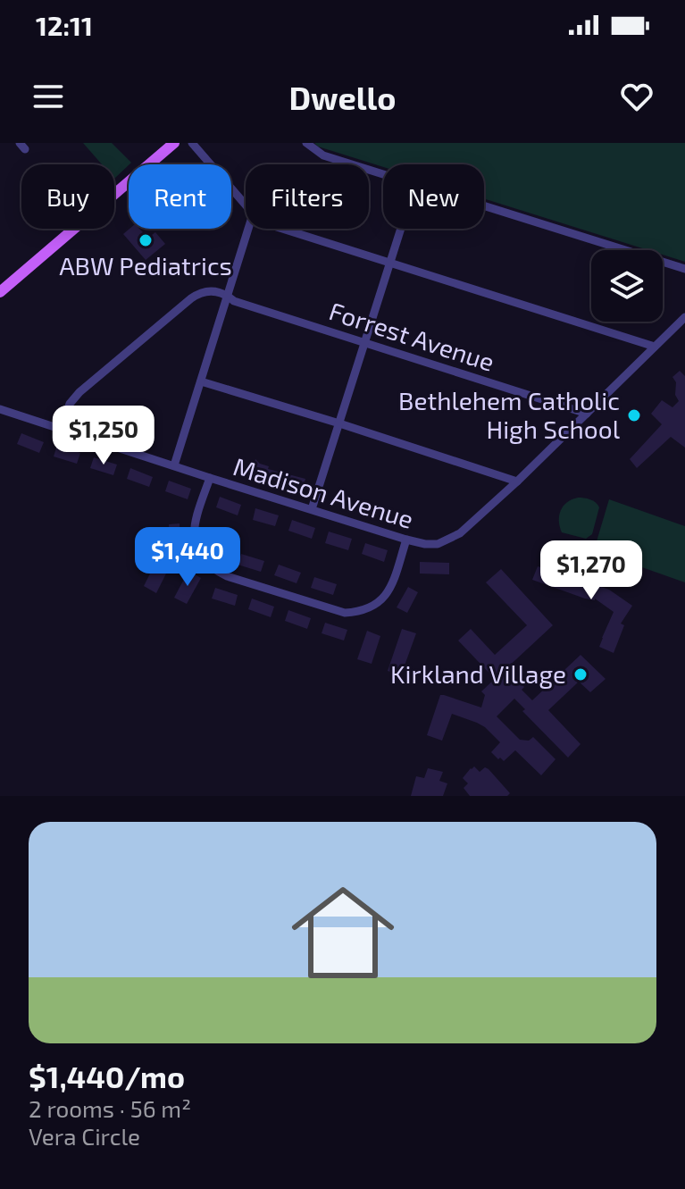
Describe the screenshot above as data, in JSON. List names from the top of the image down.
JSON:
{
  "streets": {
    "street": ["Forrest Avenue", "Madison Avenue"]
  },
  "crossings": [
    ["Forrest Avenue", "Madison Avenue"]
  ],
  "places": ["ABW Pediatrics", "Bethlehem Catholic High School", "Kirkland Village"],
  "page": {
    "status": "12:11",
    "header": "Dwello",
    "chip": [
      "Buy",
      "Rent",
      "Filters",
      "New"
    ],
    "price": ["$1,250", "$1,440", "$1,270"],
    "list": [
      {
        "name": "$1,440/mo",
        "note": "2 rooms · 56 m² · Vera Circle"
      }
    ]
  }
}
